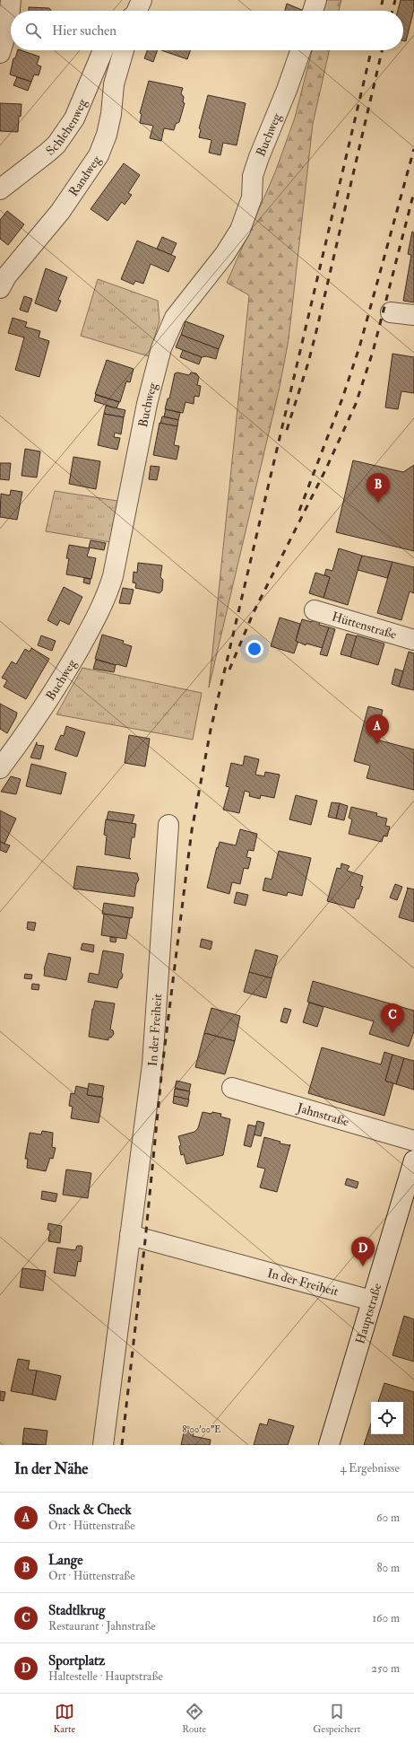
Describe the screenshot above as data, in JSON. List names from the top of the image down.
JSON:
{
  "streets": {
    "street": [
      "Schlehenweg",
      "Buchweg",
      "Randweg",
      "Hüttenstraße",
      "In der Freiheit",
      "Jahnstraße",
      "Hauptstraße"
    ]
  },
  "crossings": [
    ["In der Freiheit", "Hauptstraße"]
  ],
  "page": {
    "search": "Hier suchen",
    "pins": [
      "B",
      "A",
      "C",
      "D"
    ],
    "heading": ["In der Nähe", "4 Ergebnisse"],
    "list": [
      {
        "mark": "A",
        "name": "Snack & Check",
        "note": "Ort · Hüttenstraße",
        "value": "60 m"
      },
      {
        "mark": "B",
        "name": "Lange",
        "note": "Ort · Hüttenstraße",
        "value": "80 m"
      },
      {
        "mark": "C",
        "name": "Stadtlkrug",
        "note": "Restaurant · Jahnstraße",
        "value": "160 m"
      },
      {
        "mark": "D",
        "name": "Sportplatz",
        "note": "Haltestelle · Hauptstraße",
        "value": "250 m"
      }
    ],
    "nav": ["Karte", "Route", "Gespeichert"]
  },
  "coordinates": ["8°00'00\"E"]
}
